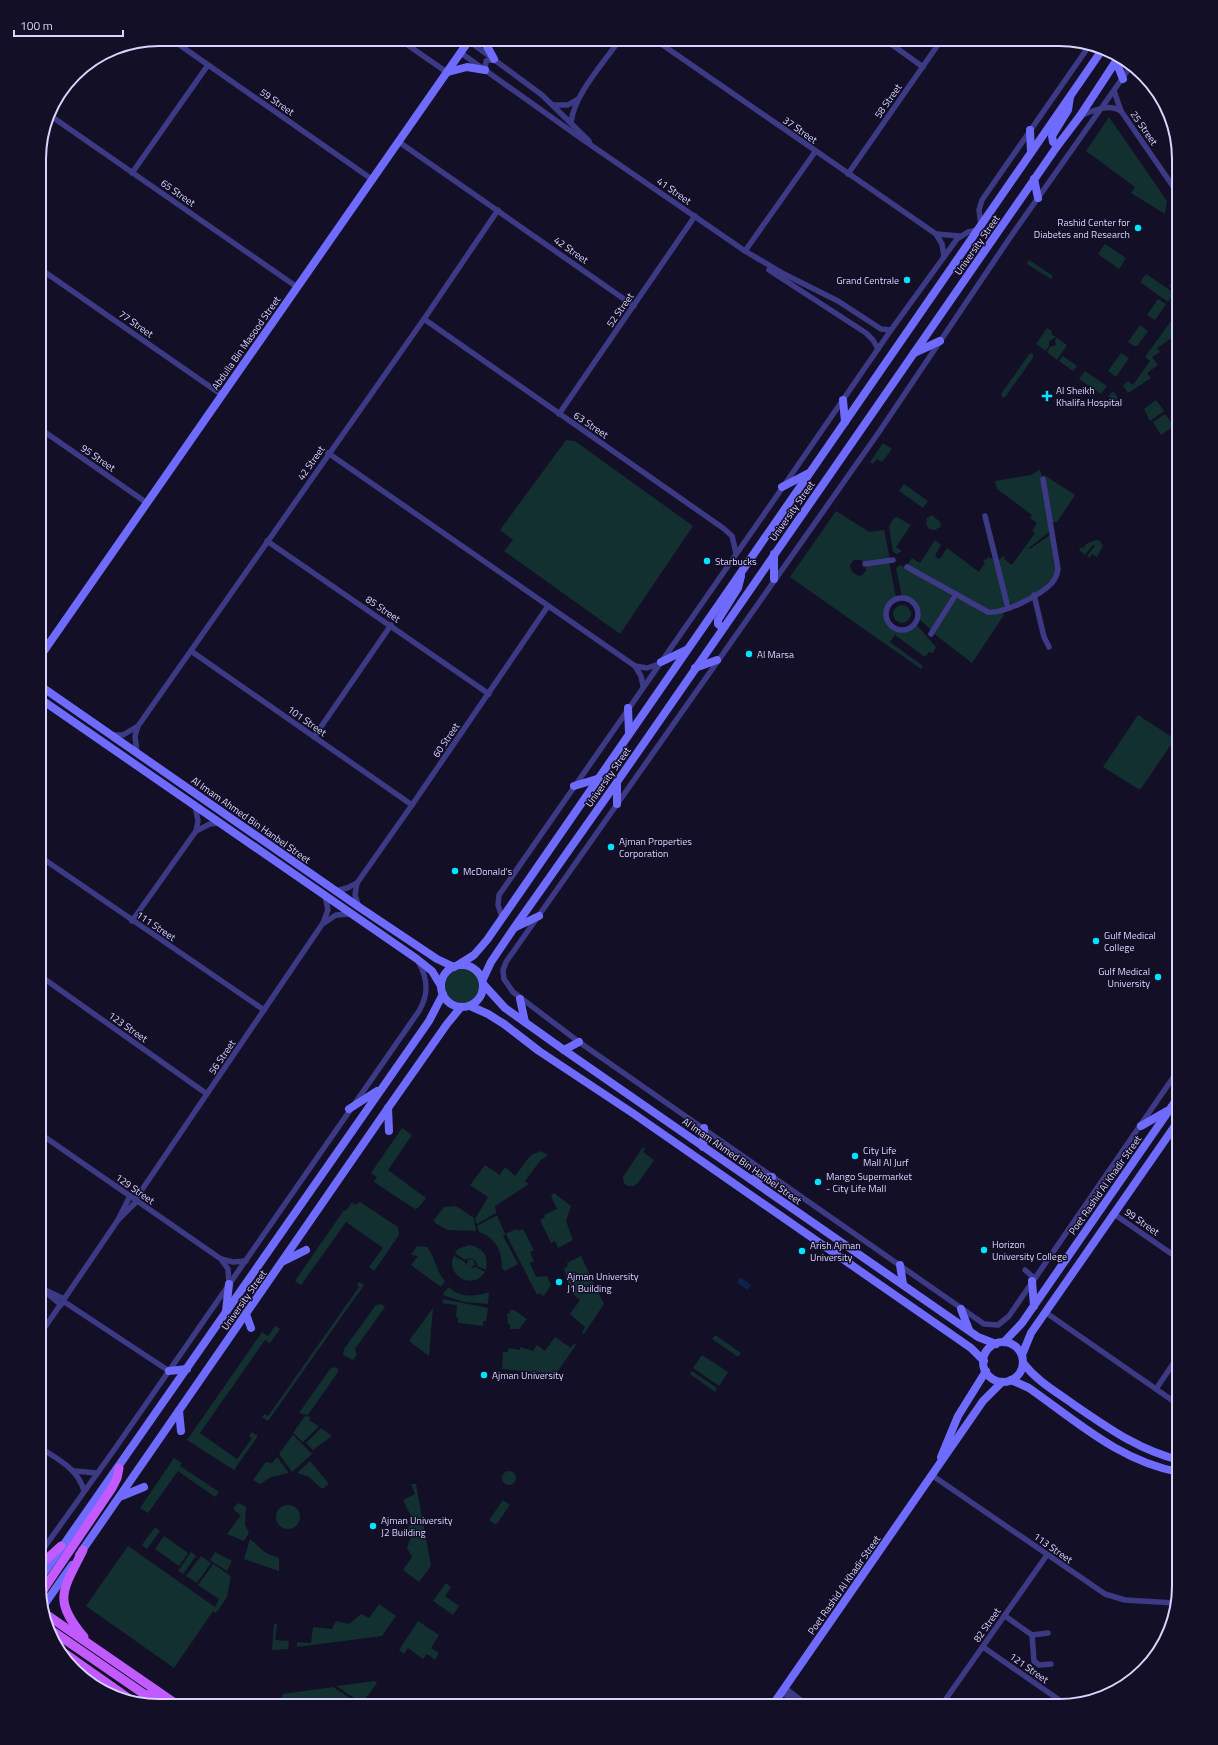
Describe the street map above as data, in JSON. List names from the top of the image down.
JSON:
{
  "streets": {
    "street": [
      "58 Street",
      "59 Street",
      "25 Street",
      "37 Street",
      "41 Street",
      "65 Street",
      "University Street",
      "42 Street",
      "52 Street",
      "77 Street",
      "Abdulla Bin Masood Street",
      "63 Street",
      "95 Street",
      "85 Street",
      "101 Street",
      "60 Street",
      "Al Imam Ahmed Bin Hanbel Street",
      "111 Street",
      "123 Street",
      "56 Street",
      "Poet Rashid Al Khadir Street",
      "129 Street",
      "99 Street",
      "113 Street",
      "82 Street",
      "121 Street"
    ]
  },
  "crossings": [
    ["58 Street", "37 Street"],
    ["59 Street", "Abdulla Bin Masood Street"],
    ["25 Street", "University Street"],
    ["41 Street", "52 Street"],
    ["41 Street", "Abdulla Bin Masood Street"],
    ["65 Street", "Abdulla Bin Masood Street"],
    ["University Street", "Al Imam Ahmed Bin Hanbel Street"],
    ["42 Street", "52 Street"],
    ["42 Street", "Abdulla Bin Masood Street"],
    ["42 Street", "63 Street"],
    ["42 Street", "85 Street"],
    ["42 Street", "101 Street"],
    ["42 Street", "Al Imam Ahmed Bin Hanbel Street"],
    ["52 Street", "63 Street"],
    ["77 Street", "Abdulla Bin Masood Street"],
    ["Abdulla Bin Masood Street", "95 Street"],
    ["85 Street", "60 Street"],
    ["101 Street", "60 Street"],
    ["Al Imam Ahmed Bin Hanbel Street", "56 Street"],
    ["Al Imam Ahmed Bin Hanbel Street", "Poet Rashid Al Khadir Street"],
    ["111 Street", "56 Street"],
    ["123 Street", "56 Street"],
    ["56 Street", "129 Street"],
    ["Poet Rashid Al Khadir Street", "113 Street"],
    ["113 Street", "82 Street"],
    ["82 Street", "121 Street"]
  ],
  "places": {
    "other": [
      "Rashid Center for Diabetes and Research",
      "Grand Centrale",
      "Starbucks",
      "Al Marsa",
      "Ajman Properties Corporation",
      "McDonald's",
      "Gulf Medical College",
      "Gulf Medical University",
      "City Life Mall Al Jurf",
      "Mango Supermarket - City Life Mall",
      "Horizon University College",
      "Arish Ajman University",
      "Ajman University J1 Building",
      "Ajman University",
      "Ajman University J2 Building"
    ],
    "health": ["Al Sheikh Khalifa Hospital"]
  },
  "scale_bar": "100 m"
}
